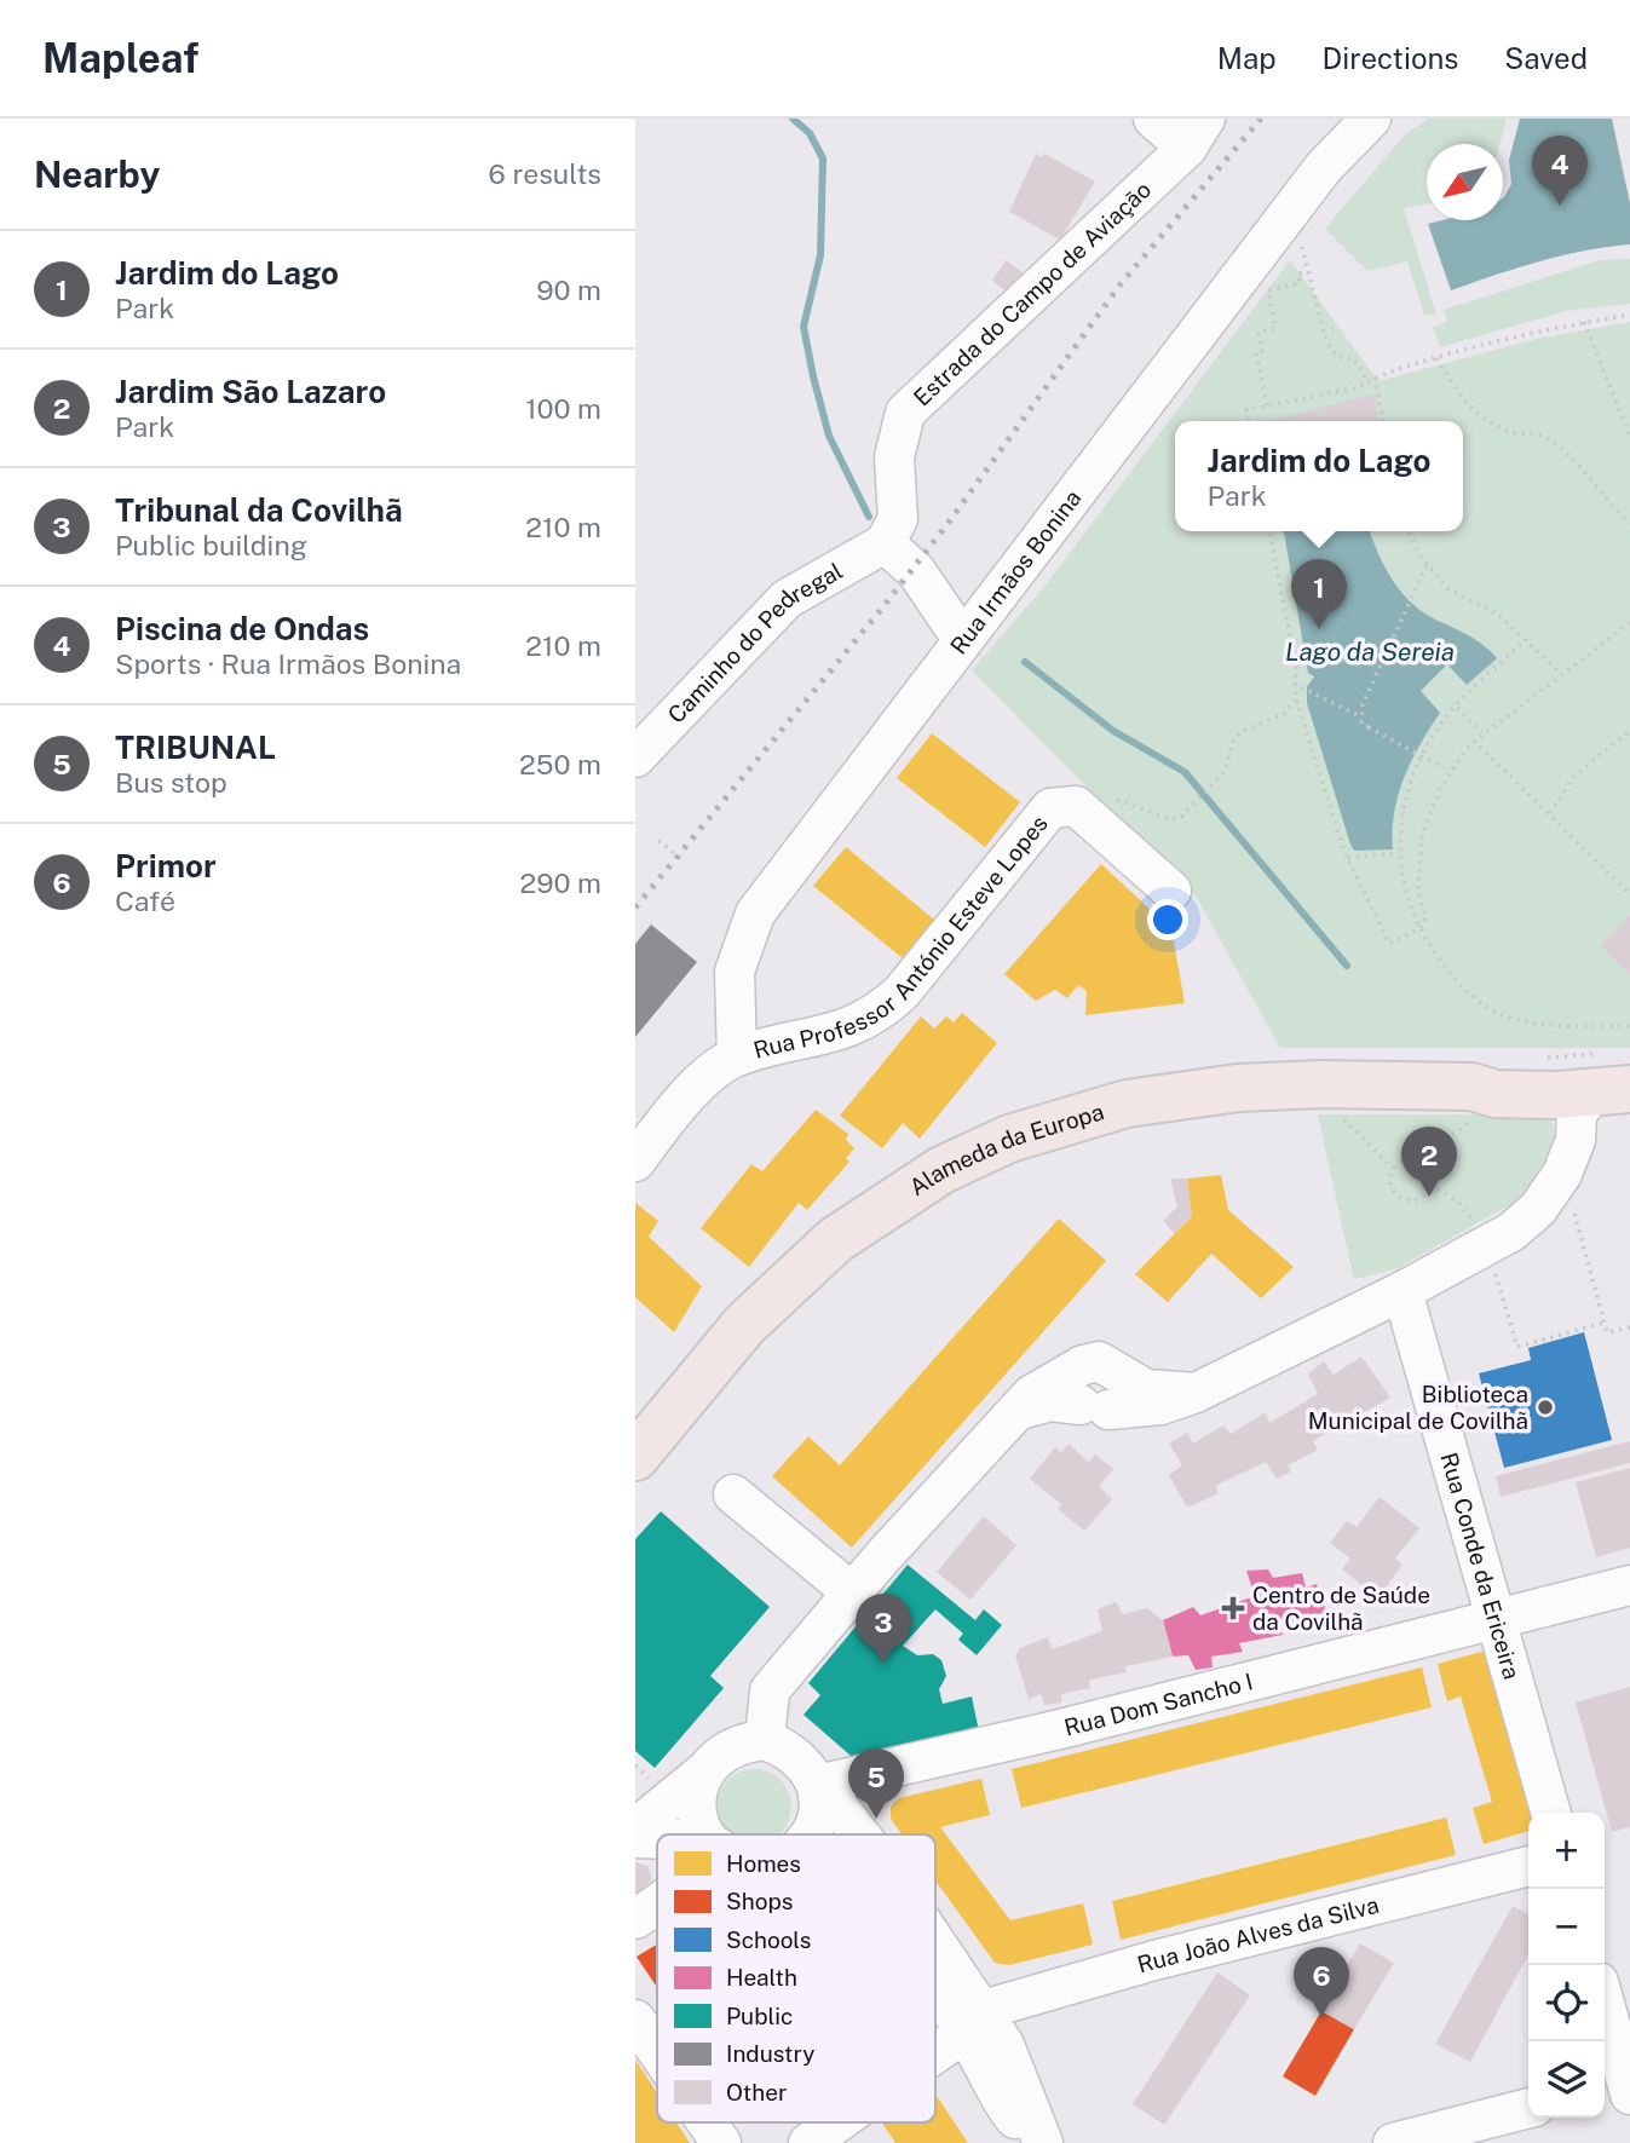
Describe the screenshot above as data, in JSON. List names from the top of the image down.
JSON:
{
  "streets": {
    "main road": ["Alameda da Europa"],
    "street": [
      "Estrada do Campo de Aviação",
      "Rua Irmãos Bonina",
      "Caminho do Pedregal",
      "Rua Professor António Esteve Lopes",
      "Rua Conde da Ericeira",
      "Rua Dom Sancho I",
      "Rua João Alves da Silva"
    ]
  },
  "crossings": [
    ["Estrada do Campo de Aviação", "Caminho do Pedregal"],
    ["Rua Irmãos Bonina", "Rua Professor António Esteve Lopes"],
    ["Rua Conde da Ericeira", "Rua Dom Sancho I"]
  ],
  "water": ["Lago da Sereia"],
  "places": {
    "other": ["Biblioteca Municipal de Covilhã"],
    "health": ["Centro de Saúde da Covilhã"]
  },
  "legend": [
    "Homes",
    "Shops",
    "Schools",
    "Health",
    "Public",
    "Industry",
    "Other"
  ],
  "north": "bottom left",
  "page": {
    "header": "Mapleaf",
    "nav": ["Map", "Directions", "Saved"],
    "heading": ["Nearby", "6 results"],
    "pins": [
      "4",
      "1",
      "2",
      "3",
      "5",
      "6"
    ],
    "list": [
      {
        "mark": "1",
        "name": "Jardim do Lago",
        "note": "Park",
        "value": "90 m"
      },
      {
        "mark": "2",
        "name": "Jardim São Lazaro",
        "note": "Park",
        "value": "100 m"
      },
      {
        "mark": "3",
        "name": "Tribunal da Covilhã",
        "note": "Public building",
        "value": "210 m"
      },
      {
        "mark": "4",
        "name": "Piscina de Ondas",
        "note": "Sports · Rua Irmãos Bonina",
        "value": "210 m"
      },
      {
        "mark": "5",
        "name": "TRIBUNAL",
        "note": "Bus stop",
        "value": "250 m"
      },
      {
        "mark": "6",
        "name": "Primor",
        "note": "Café",
        "value": "290 m"
      }
    ],
    "popup": ["Jardim do Lago", "Park"],
    "map_buttons": ["+", "−"]
  }
}
